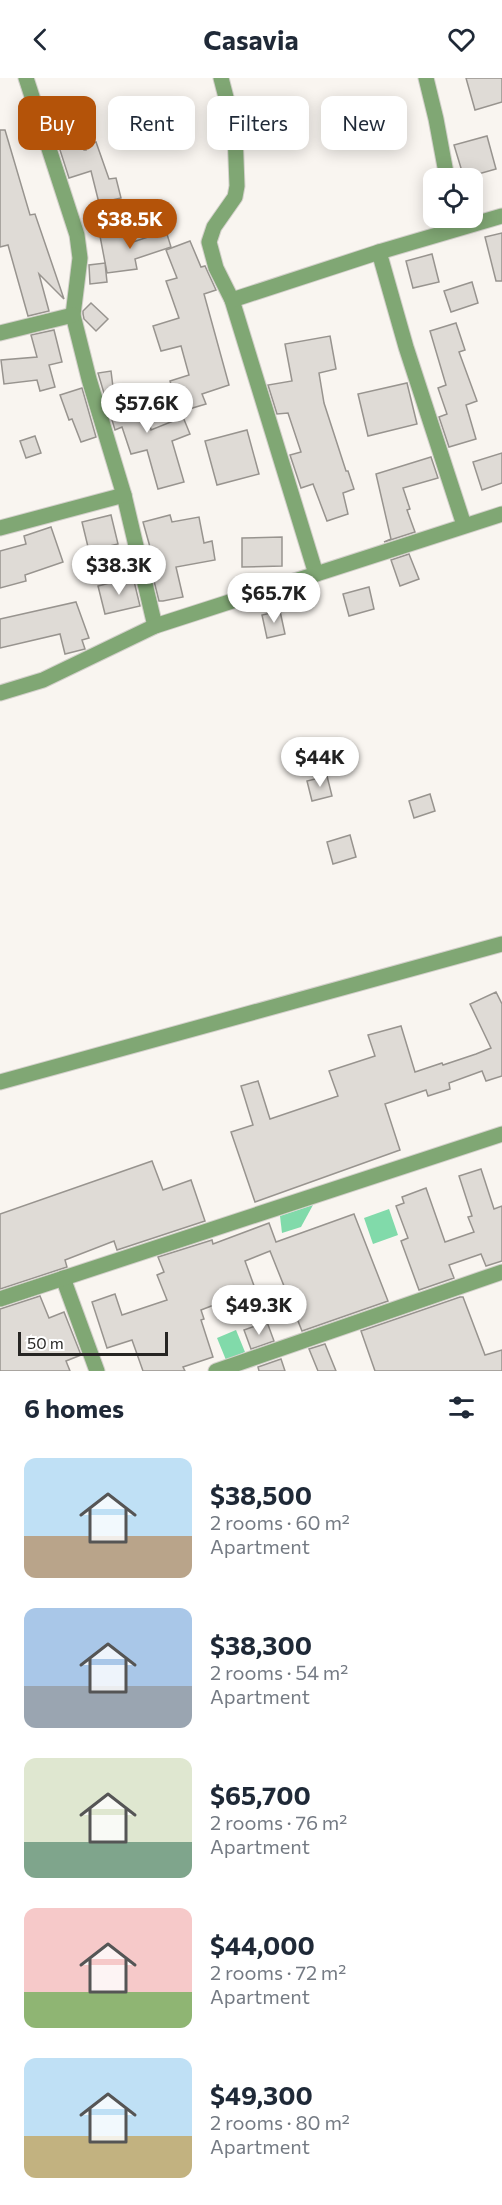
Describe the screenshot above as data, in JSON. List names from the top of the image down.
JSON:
{
  "scale_bar": "50 m",
  "page": {
    "header": "Casavia",
    "chip": [
      "Buy",
      "Rent",
      "Filters",
      "New"
    ],
    "price": [
      "$38.5K",
      "$57.6K",
      "$38.3K",
      "$65.7K",
      "$44K",
      "$49.3K"
    ],
    "scale": "50 m",
    "heading": "6 homes",
    "list": [
      {
        "name": "$38,500",
        "note": "2 rooms · 60 m² · Apartment"
      },
      {
        "name": "$38,300",
        "note": "2 rooms · 54 m² · Apartment"
      },
      {
        "name": "$65,700",
        "note": "2 rooms · 76 m² · Apartment"
      },
      {
        "name": "$44,000",
        "note": "2 rooms · 72 m² · Apartment"
      },
      {
        "name": "$49,300",
        "note": "2 rooms · 80 m² · Apartment"
      }
    ]
  }
}
